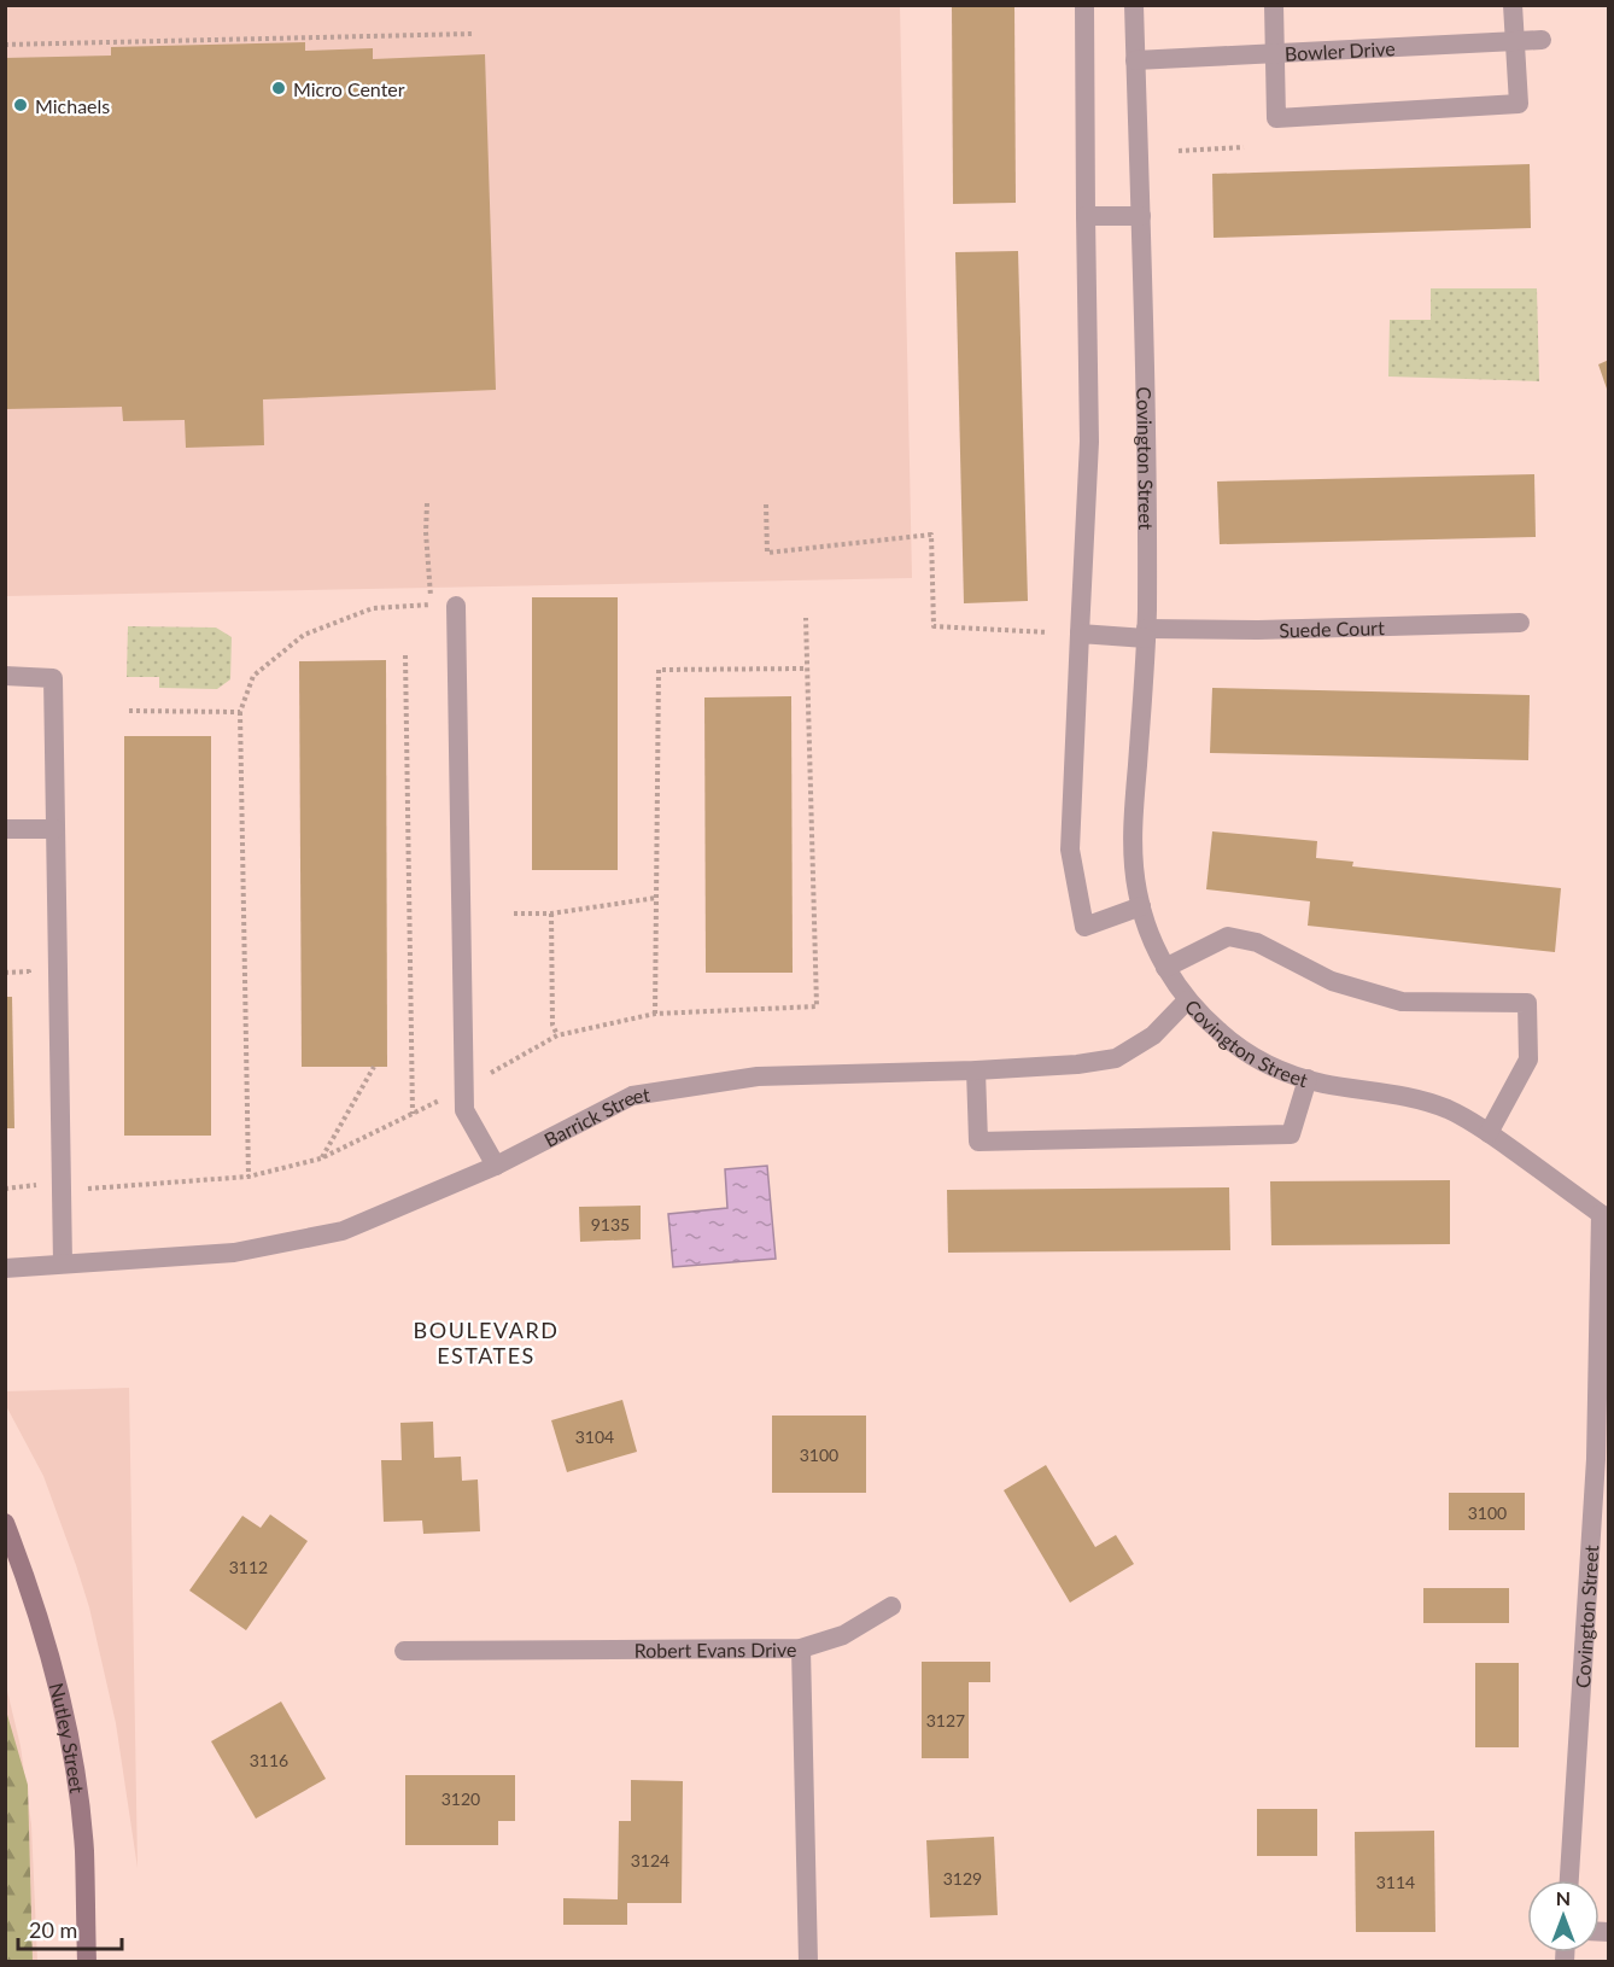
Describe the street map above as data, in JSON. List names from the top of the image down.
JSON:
{
  "streets": {
    "main road": ["Nutley Street"],
    "street": [
      "Bowler Drive",
      "Covington Street",
      "Suede Court",
      "Barrick Street",
      "Robert Evans Drive"
    ]
  },
  "crossings": [
    ["Bowler Drive", "Covington Street"],
    ["Covington Street", "Suede Court"],
    ["Covington Street", "Barrick Street"]
  ],
  "districts": ["BOULEVARD ESTATES"],
  "places": ["Micro Center", "Michaels"],
  "house_numbers": [
    "9135",
    "3104",
    "3100",
    "3100",
    "3112",
    "3127",
    "3116",
    "3120",
    "3124",
    "3129",
    "3114"
  ],
  "scale_bar": "20 m",
  "north": "top"
}
